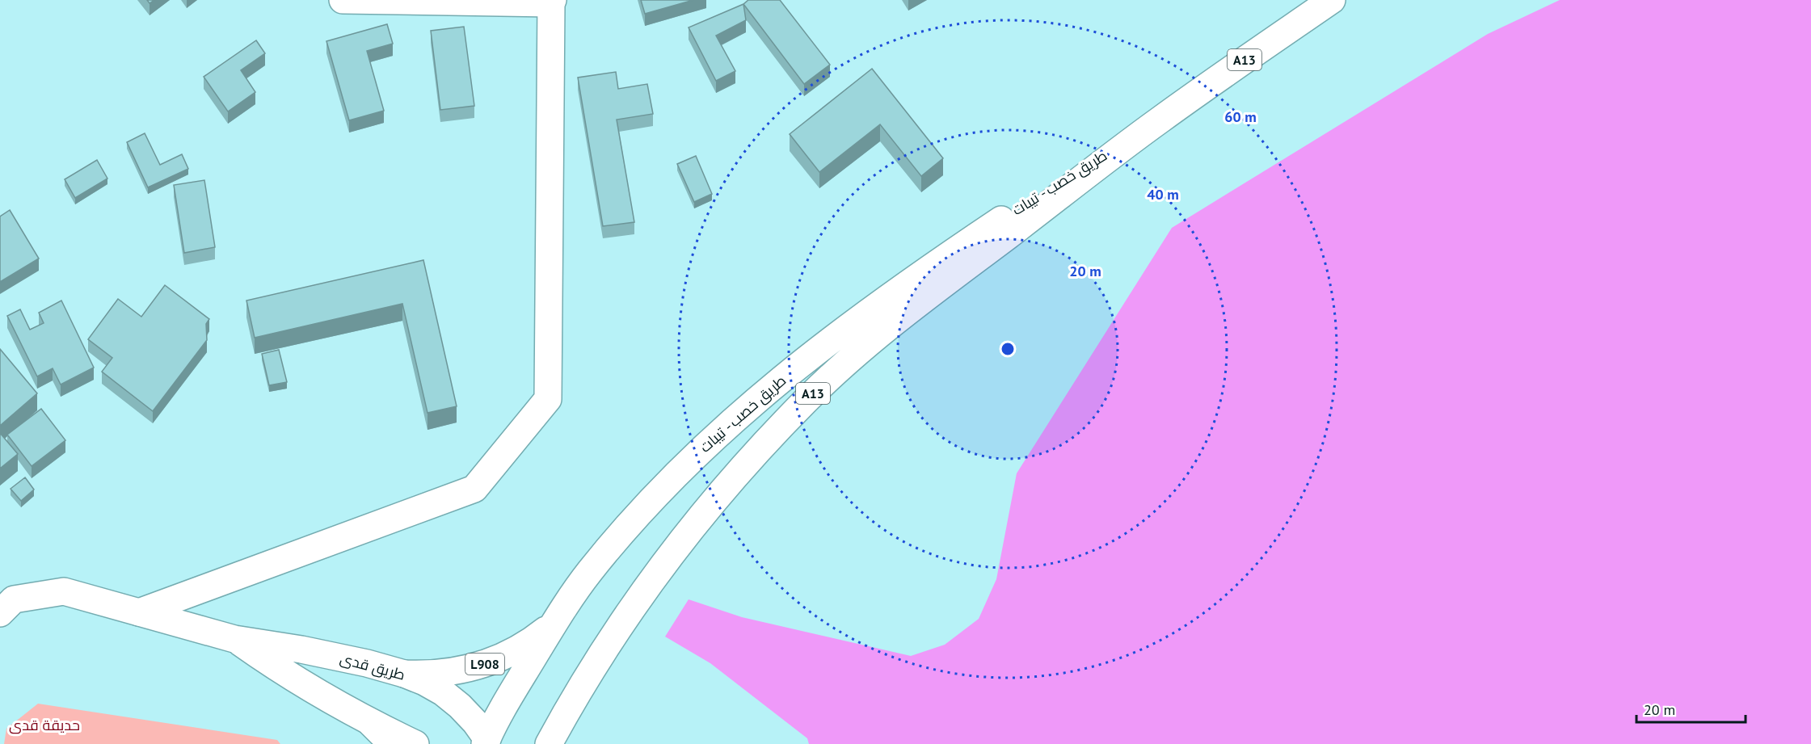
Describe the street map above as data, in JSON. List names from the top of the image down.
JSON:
{
  "streets": {
    "main road": [
      "A13",
      "طريق خصب - تيبات",
      "L908",
      "طريق قدى"
    ]
  },
  "crossings": [
    ["طريق خصب - تيبات", "L908"],
    ["طريق خصب - تيبات", "طريق قدى"],
    ["L908", "طريق قدى"]
  ],
  "parks": ["حديقة قدى"],
  "scale_bar": "20 m",
  "rings": ["60 m", "40 m", "20 m"]
}
